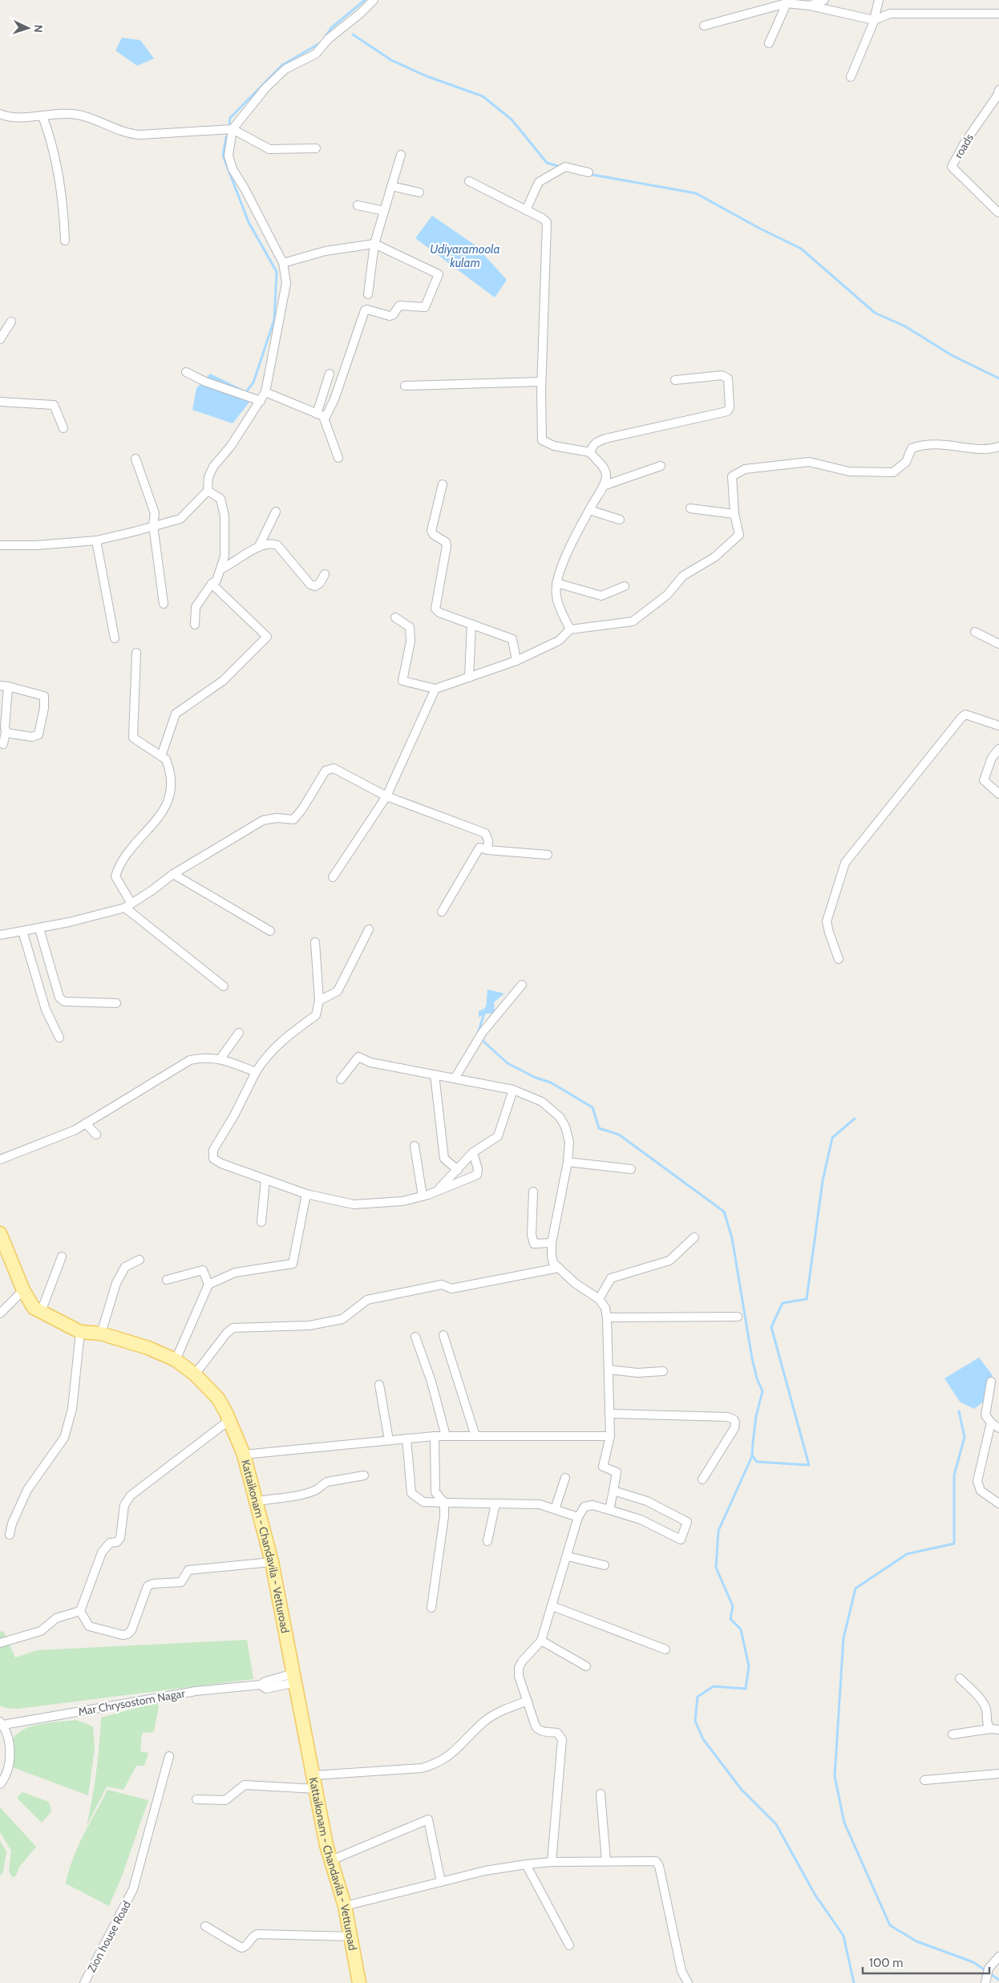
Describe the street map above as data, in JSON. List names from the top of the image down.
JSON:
{
  "streets": {
    "main road": ["Kattaikonam - Chandavila - Vetturoad"],
    "street": ["roads", "Mar Chrysostom Nagar", "Zion house Road"]
  },
  "crossings": [
    ["Kattaikonam - Chandavila - Vetturoad", "Mar Chrysostom Nagar"]
  ],
  "water": ["Udiyaramoola kulam"],
  "scale_bar": "100 m",
  "north": "right"
}
